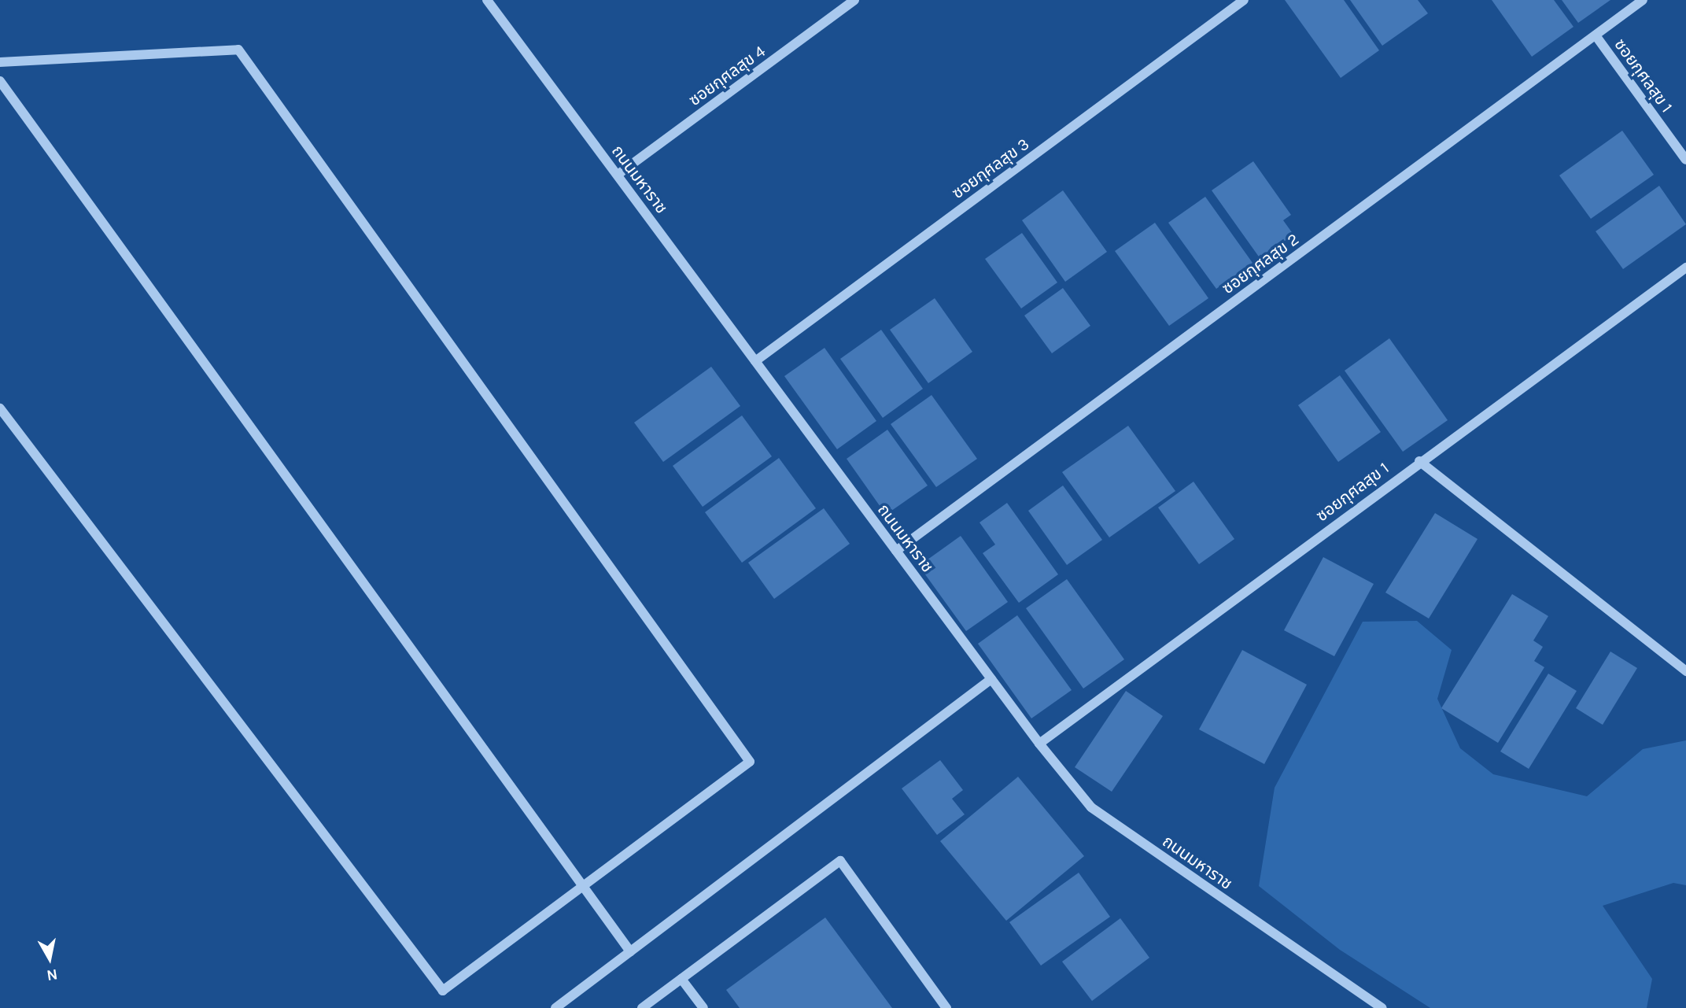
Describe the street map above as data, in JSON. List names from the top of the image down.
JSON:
{
  "streets": {
    "street": [
      "ซอยกุศลสุข 4",
      "ซอยกุศลสุข 1",
      "ซอยกุศลสุข 3",
      "ถนนมหาราช",
      "ซอยกุศลสุข 2"
    ]
  },
  "crossings": [
    ["ซอยกุศลสุข 4", "ถนนมหาราช"],
    ["ซอยกุศลสุข 1", "ถนนมหาราช"],
    ["ซอยกุศลสุข 1", "ซอยกุศลสุข 2"],
    ["ซอยกุศลสุข 3", "ถนนมหาราช"],
    ["ถนนมหาราช", "ซอยกุศลสุข 2"]
  ],
  "north": "bottom"
}
